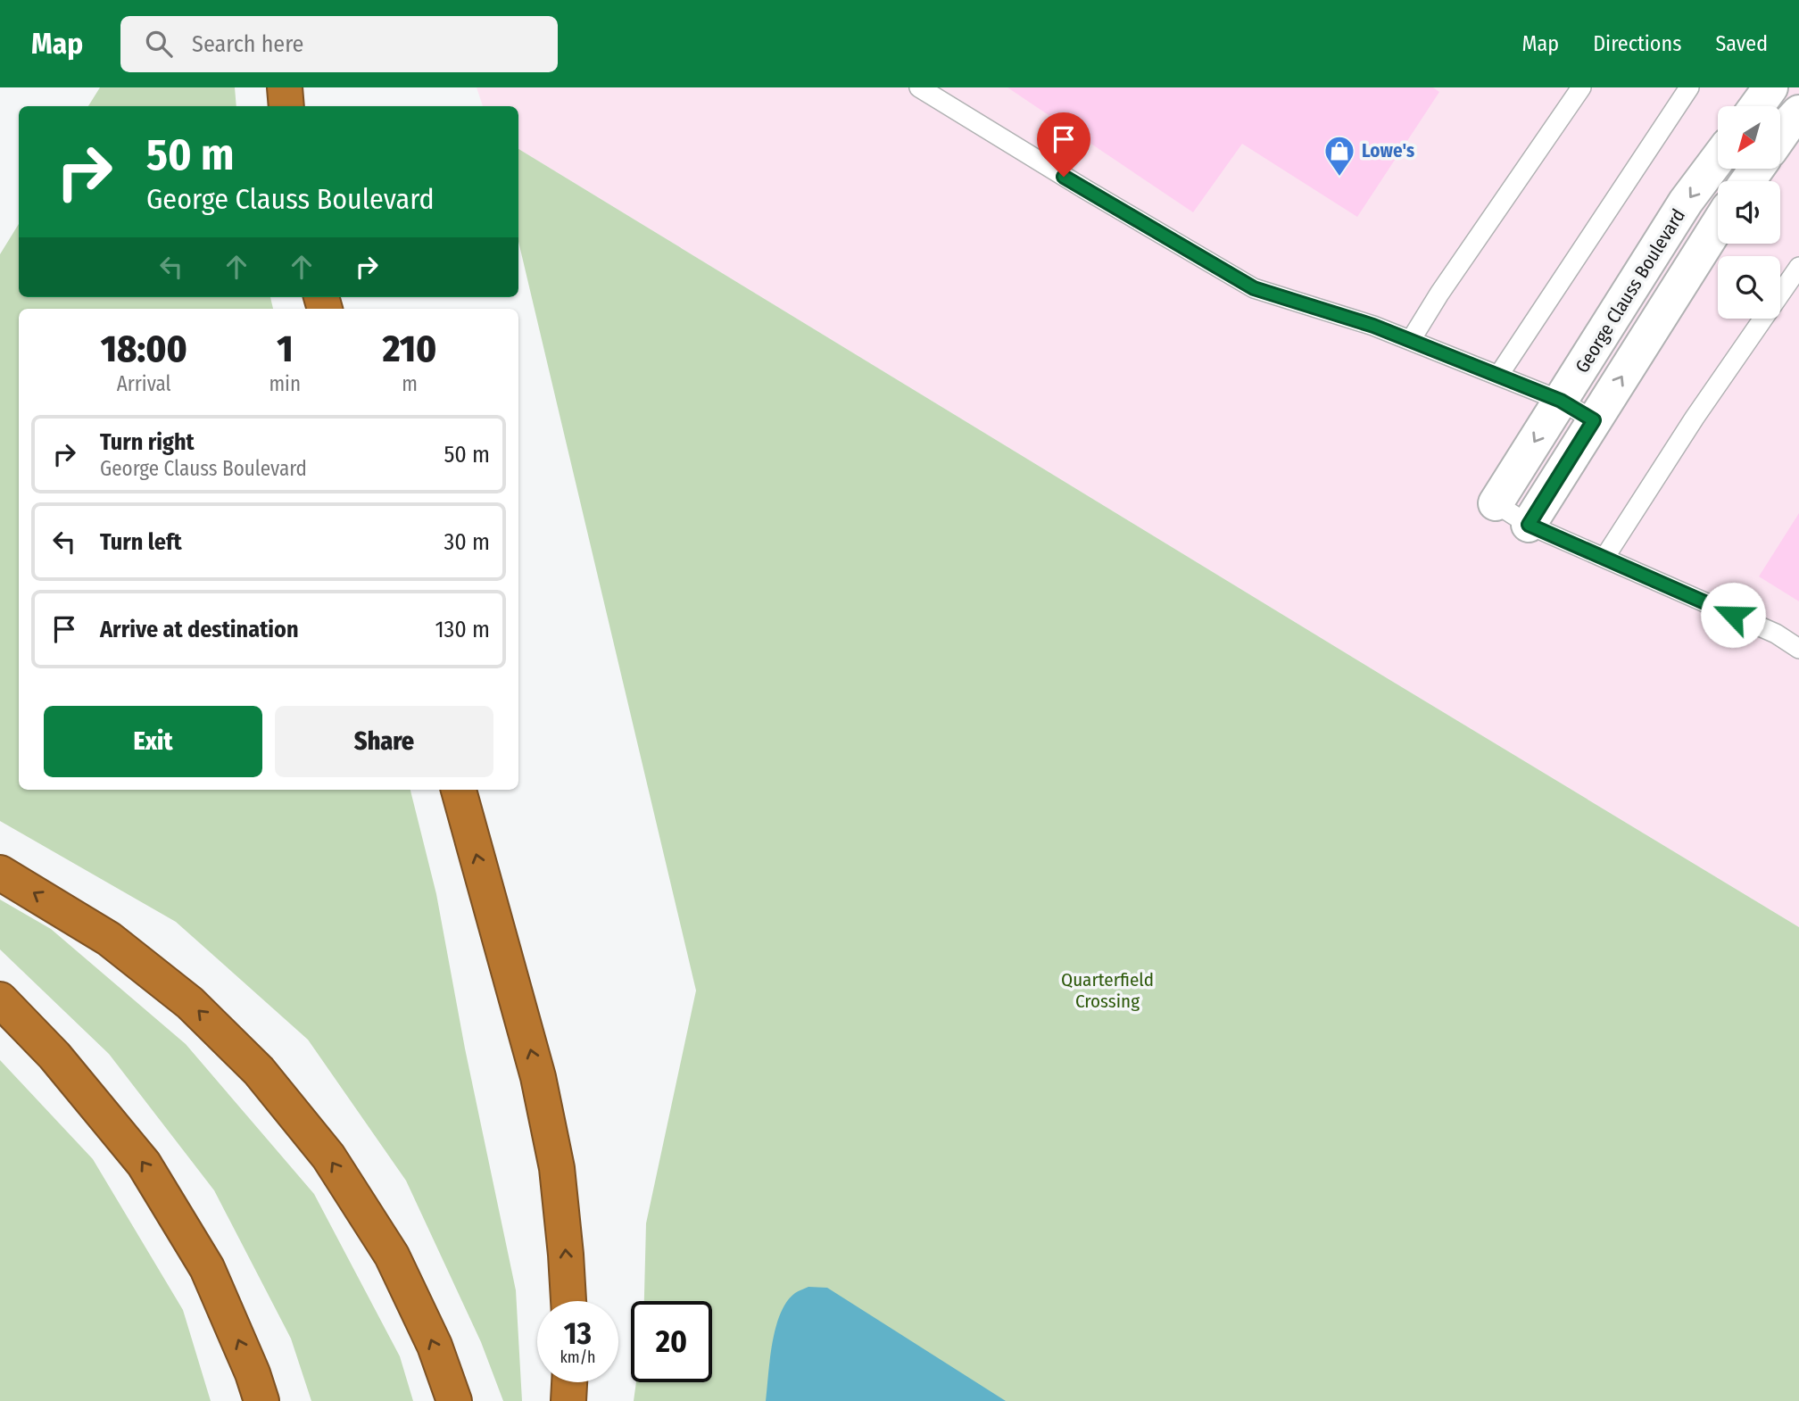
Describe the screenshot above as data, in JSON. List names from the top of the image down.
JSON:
{
  "streets": {
    "street": ["George Clauss Boulevard"]
  },
  "parks": ["Quarterfield Crossing"],
  "places": {
    "shop": ["Lowe's"]
  },
  "north": "bottom left",
  "page": {
    "header": "Map",
    "search": "Search here",
    "nav": ["Map", "Directions", "Saved"],
    "turn": ["50 m", "George Clauss Boulevard"],
    "eta": [
      "18:00",
      "Arrival",
      "1",
      "min",
      "210",
      "m"
    ],
    "list": [
      {
        "name": "Turn right",
        "note": "George Clauss Boulevard",
        "value": "50 m"
      },
      {
        "name": "Turn left",
        "value": "30 m"
      },
      {
        "name": "Arrive at destination",
        "value": "130 m"
      }
    ],
    "buttons": ["Exit", "Share"],
    "speed": "13 km/h",
    "limit": "20"
  }
}
